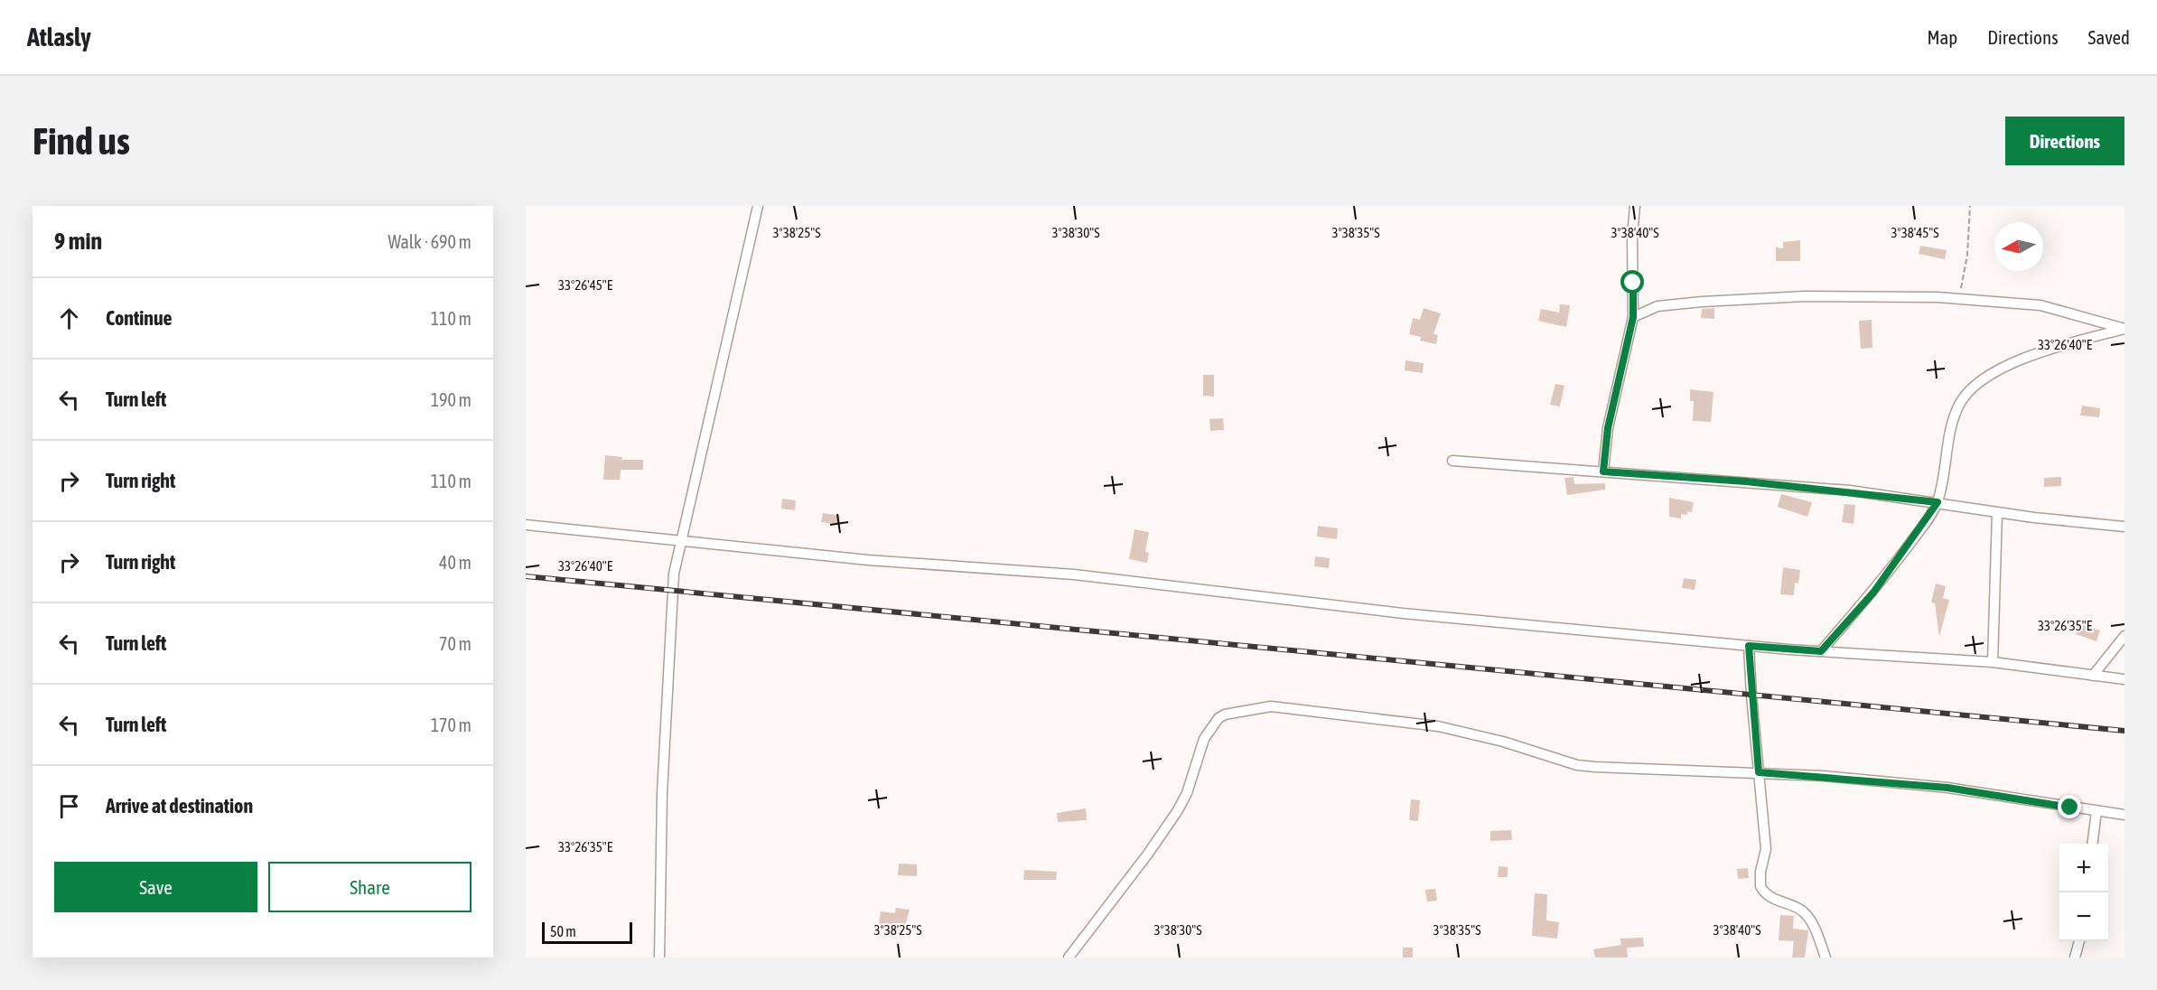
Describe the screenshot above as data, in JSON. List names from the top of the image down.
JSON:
{
  "scale_bar": "50 m",
  "north": "left",
  "page": {
    "header": "Atlasly",
    "nav": ["Map", "Directions", "Saved"],
    "buttons": [
      "Directions",
      ["Save", "Share"]
    ],
    "title": "Find us",
    "heading": ["9 min", "Walk · 690 m"],
    "list": [
      ["Continue", "110 m"],
      ["Turn left", "190 m"],
      ["Turn right", "110 m"],
      ["Turn right", "40 m"],
      ["Turn left", "70 m"],
      ["Turn left", "170 m"],
      "Arrive at destination"
    ],
    "map_buttons": ["+", "−"],
    "scale": "50 m"
  },
  "coordinates": [
    "3°38'25\"S",
    "3°38'30\"S",
    "3°38'35\"S",
    "3°38'40\"S",
    "3°38'45\"S",
    "33°26'45\"E",
    "33°26'40\"E",
    "33°26'35\"E"
  ]
}
